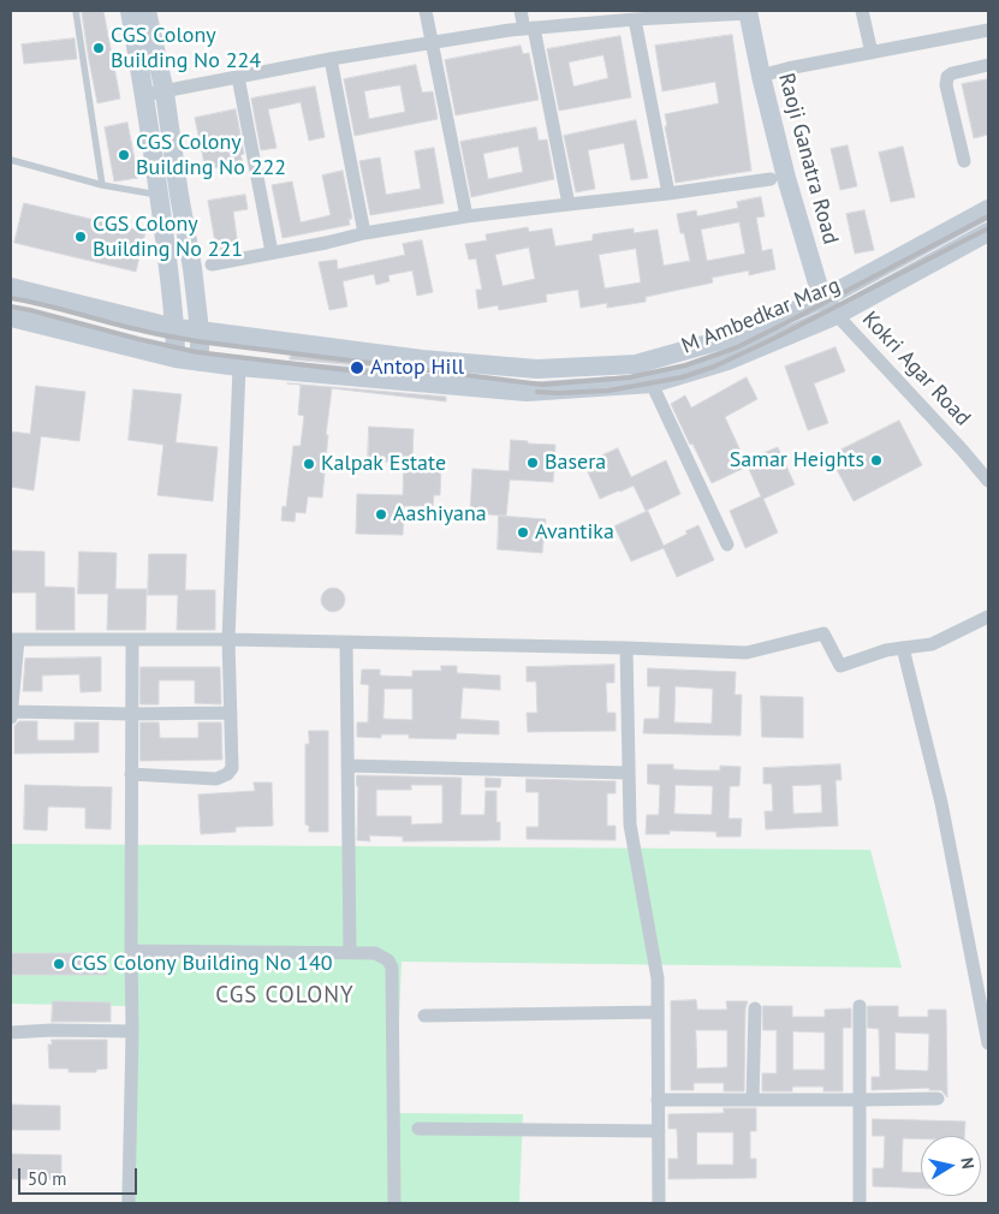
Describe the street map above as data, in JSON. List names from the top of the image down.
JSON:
{
  "streets": {
    "main road": ["Raoji Ganatra Road", "M Ambedkar Marg"],
    "street": ["Kokri Agar Road"]
  },
  "crossings": [
    ["Raoji Ganatra Road", "M Ambedkar Marg"],
    ["Raoji Ganatra Road", "Kokri Agar Road"],
    ["M Ambedkar Marg", "Kokri Agar Road"]
  ],
  "districts": ["CGS COLONY"],
  "places": [
    "CGS Colony Building No 224",
    "CGS Colony Building No 222",
    "CGS Colony Building No 221",
    "Antop Hill",
    "Samar Heights",
    "Basera",
    "Kalpak Estate",
    "Aashiyana",
    "Avantika",
    "CGS Colony Building No 140"
  ],
  "scale_bar": "50 m",
  "north": "right"
}
